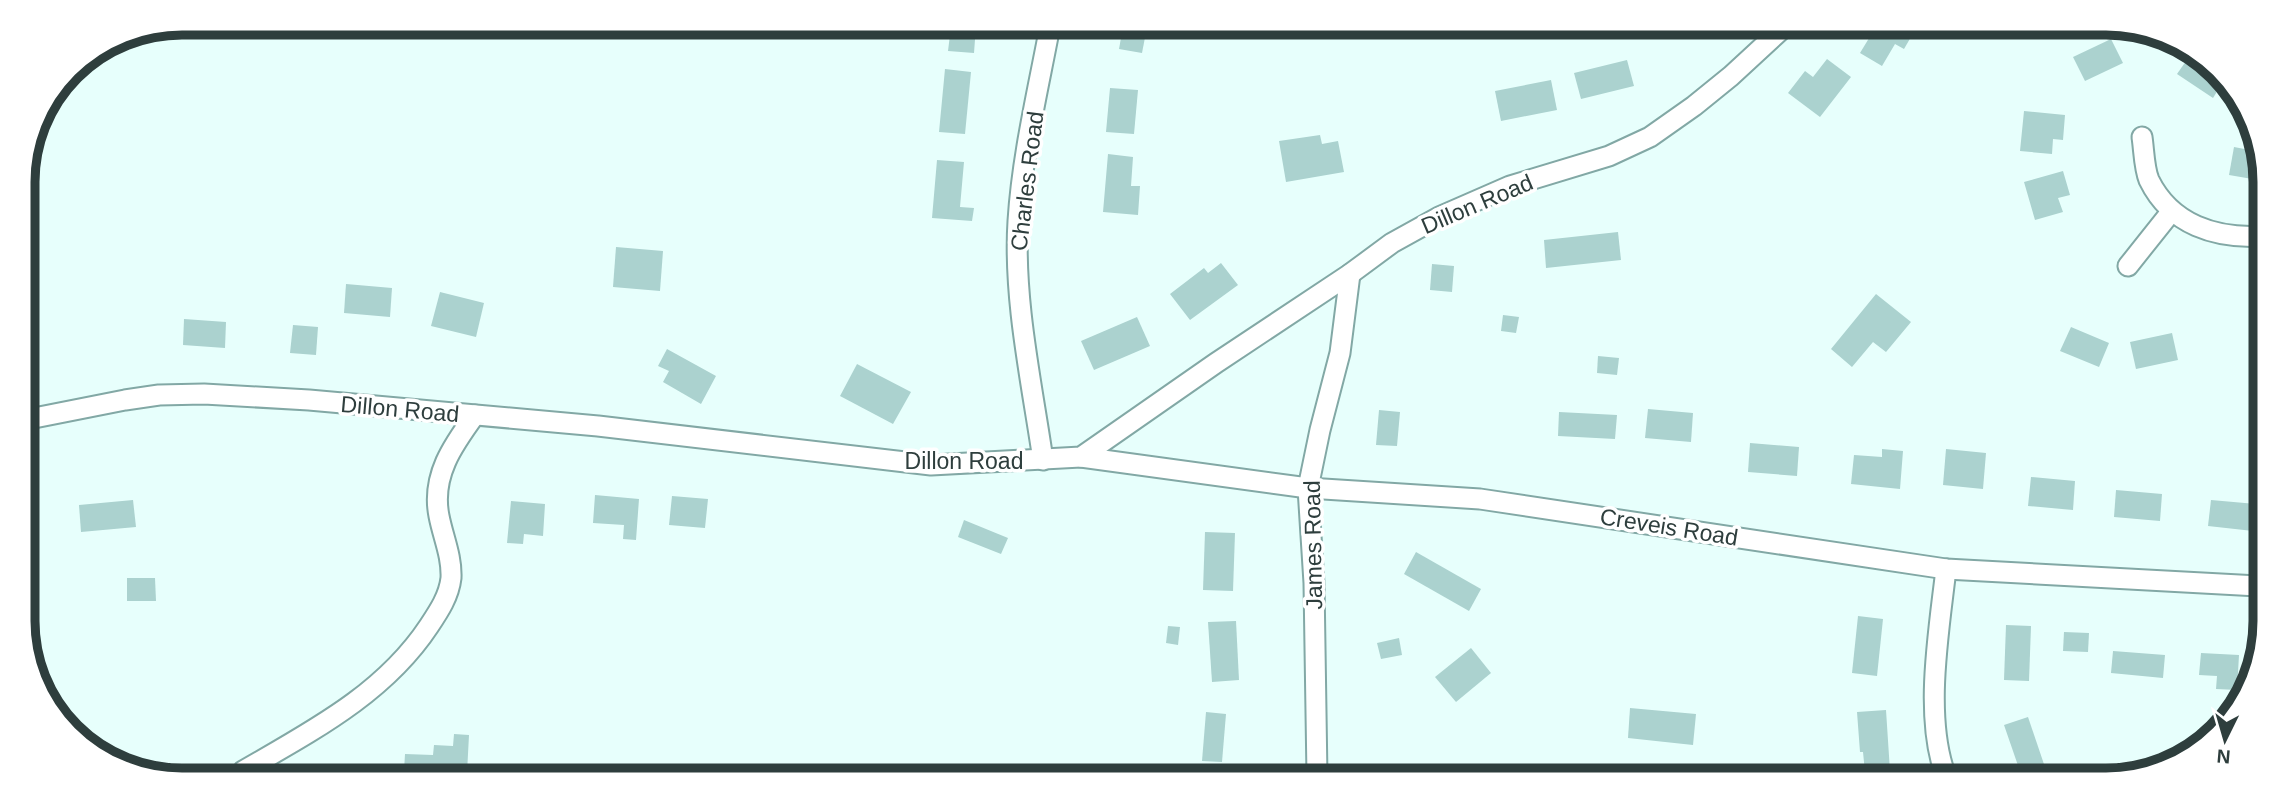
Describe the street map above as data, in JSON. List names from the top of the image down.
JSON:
{
  "streets": {
    "street": [
      "Charles Road",
      "Dillon Road",
      "Creveis Road",
      "James Road"
    ]
  },
  "crossings": [
    ["Charles Road", "Dillon Road"],
    ["Dillon Road", "Creveis Road"],
    ["Dillon Road", "James Road"],
    ["Creveis Road", "James Road"]
  ],
  "north": "bottom"
}
